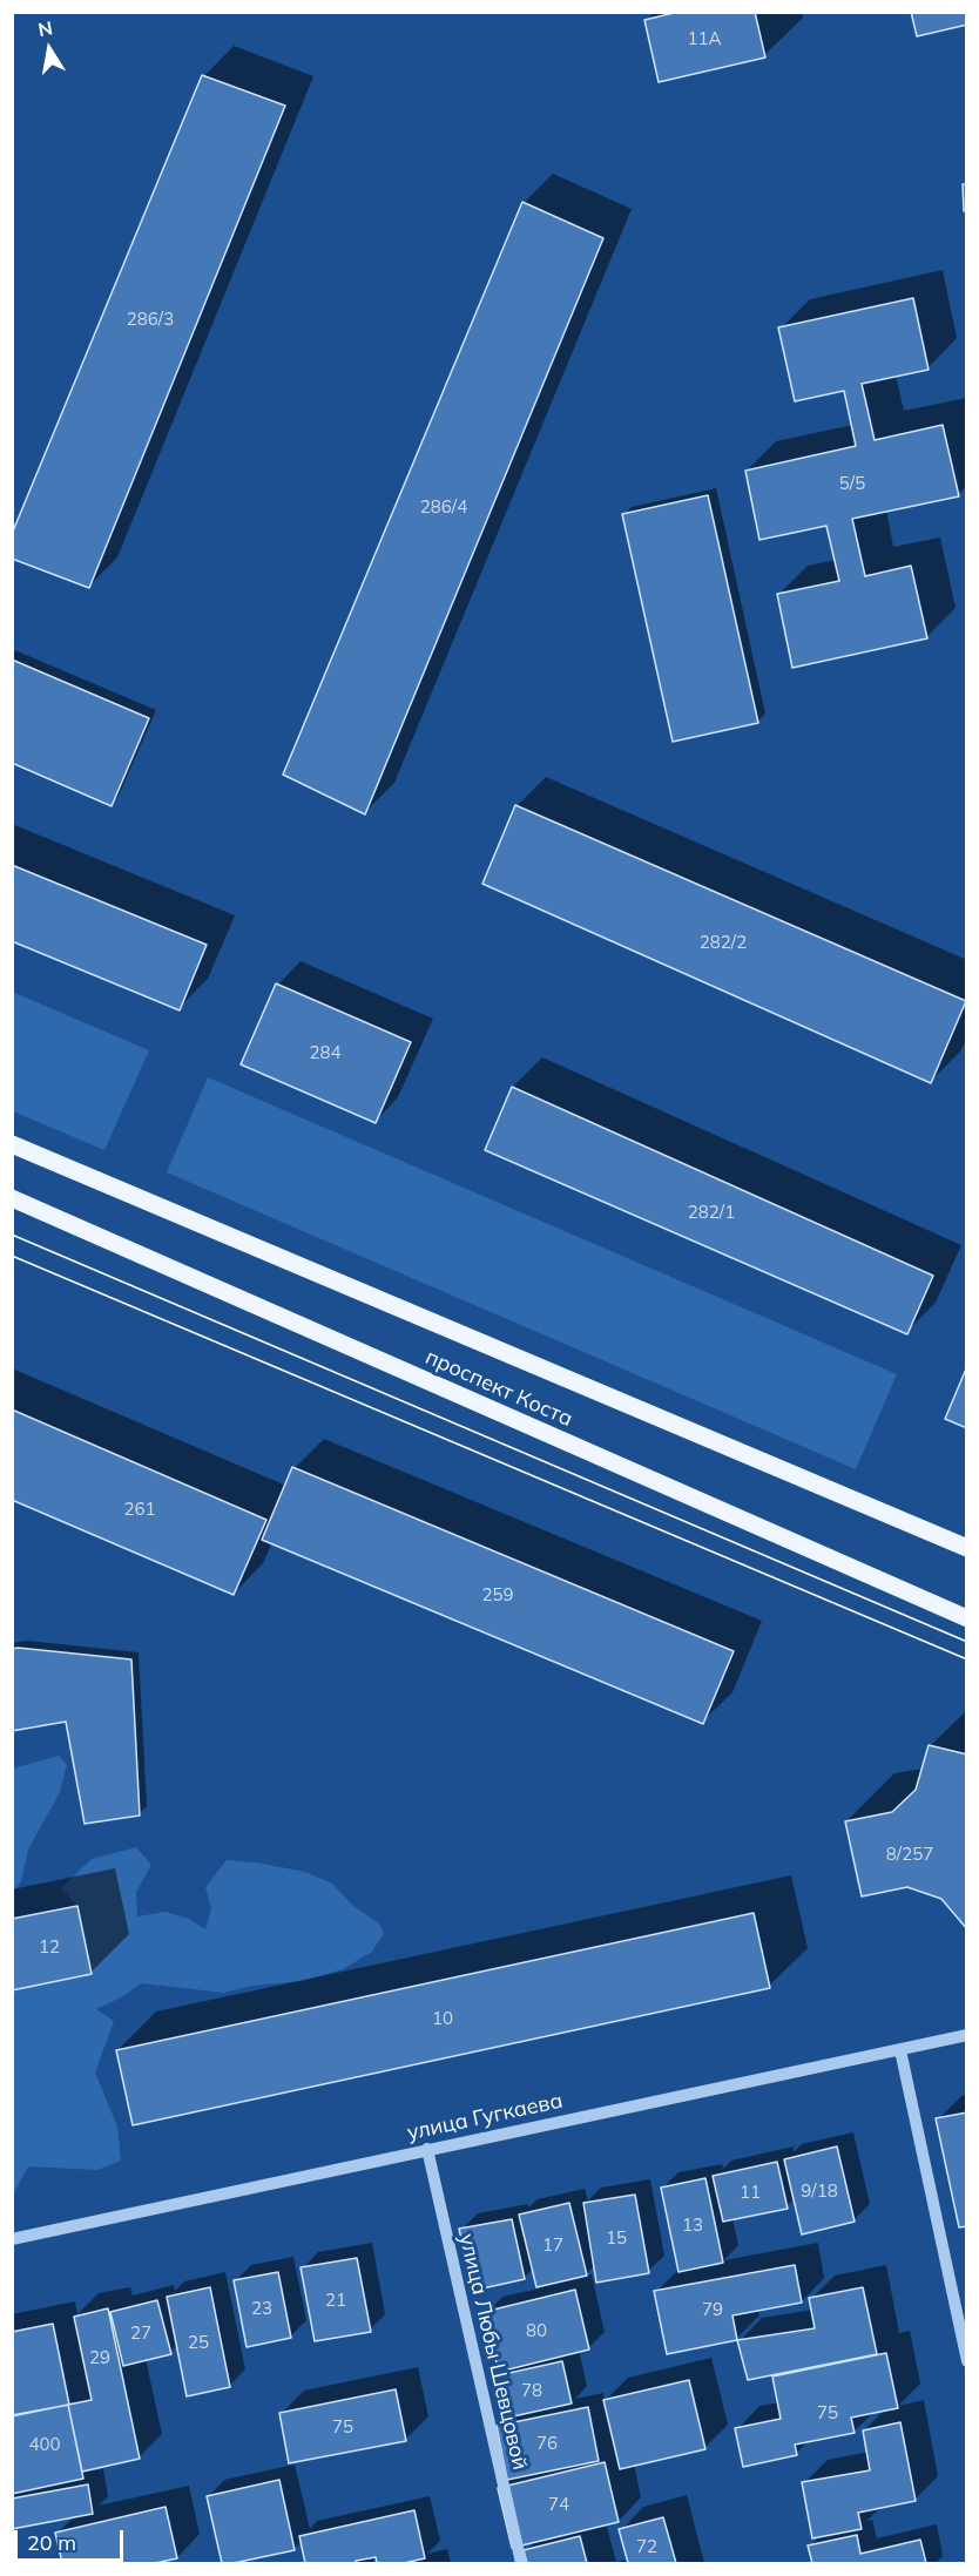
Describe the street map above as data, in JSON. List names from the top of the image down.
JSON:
{
  "streets": {
    "main road": ["проспект Коста"],
    "street": ["улица Гугкаева", "улица Любы Шевцовой"]
  },
  "crossings": [
    ["улица Гугкаева", "улица Любы Шевцовой"]
  ],
  "house_numbers": [
    "11А",
    "286/3",
    "5/5",
    "286/4",
    "282/2",
    "284",
    "282/1",
    "261",
    "259",
    "8/257",
    "12",
    "10",
    "9/18",
    "11",
    "13",
    "15",
    "17",
    "21",
    "23",
    "79",
    "80",
    "27",
    "25",
    "29",
    "78",
    "75",
    "75",
    "76",
    "400",
    "74",
    "72"
  ],
  "scale_bar": "20 m",
  "north": "top"
}
